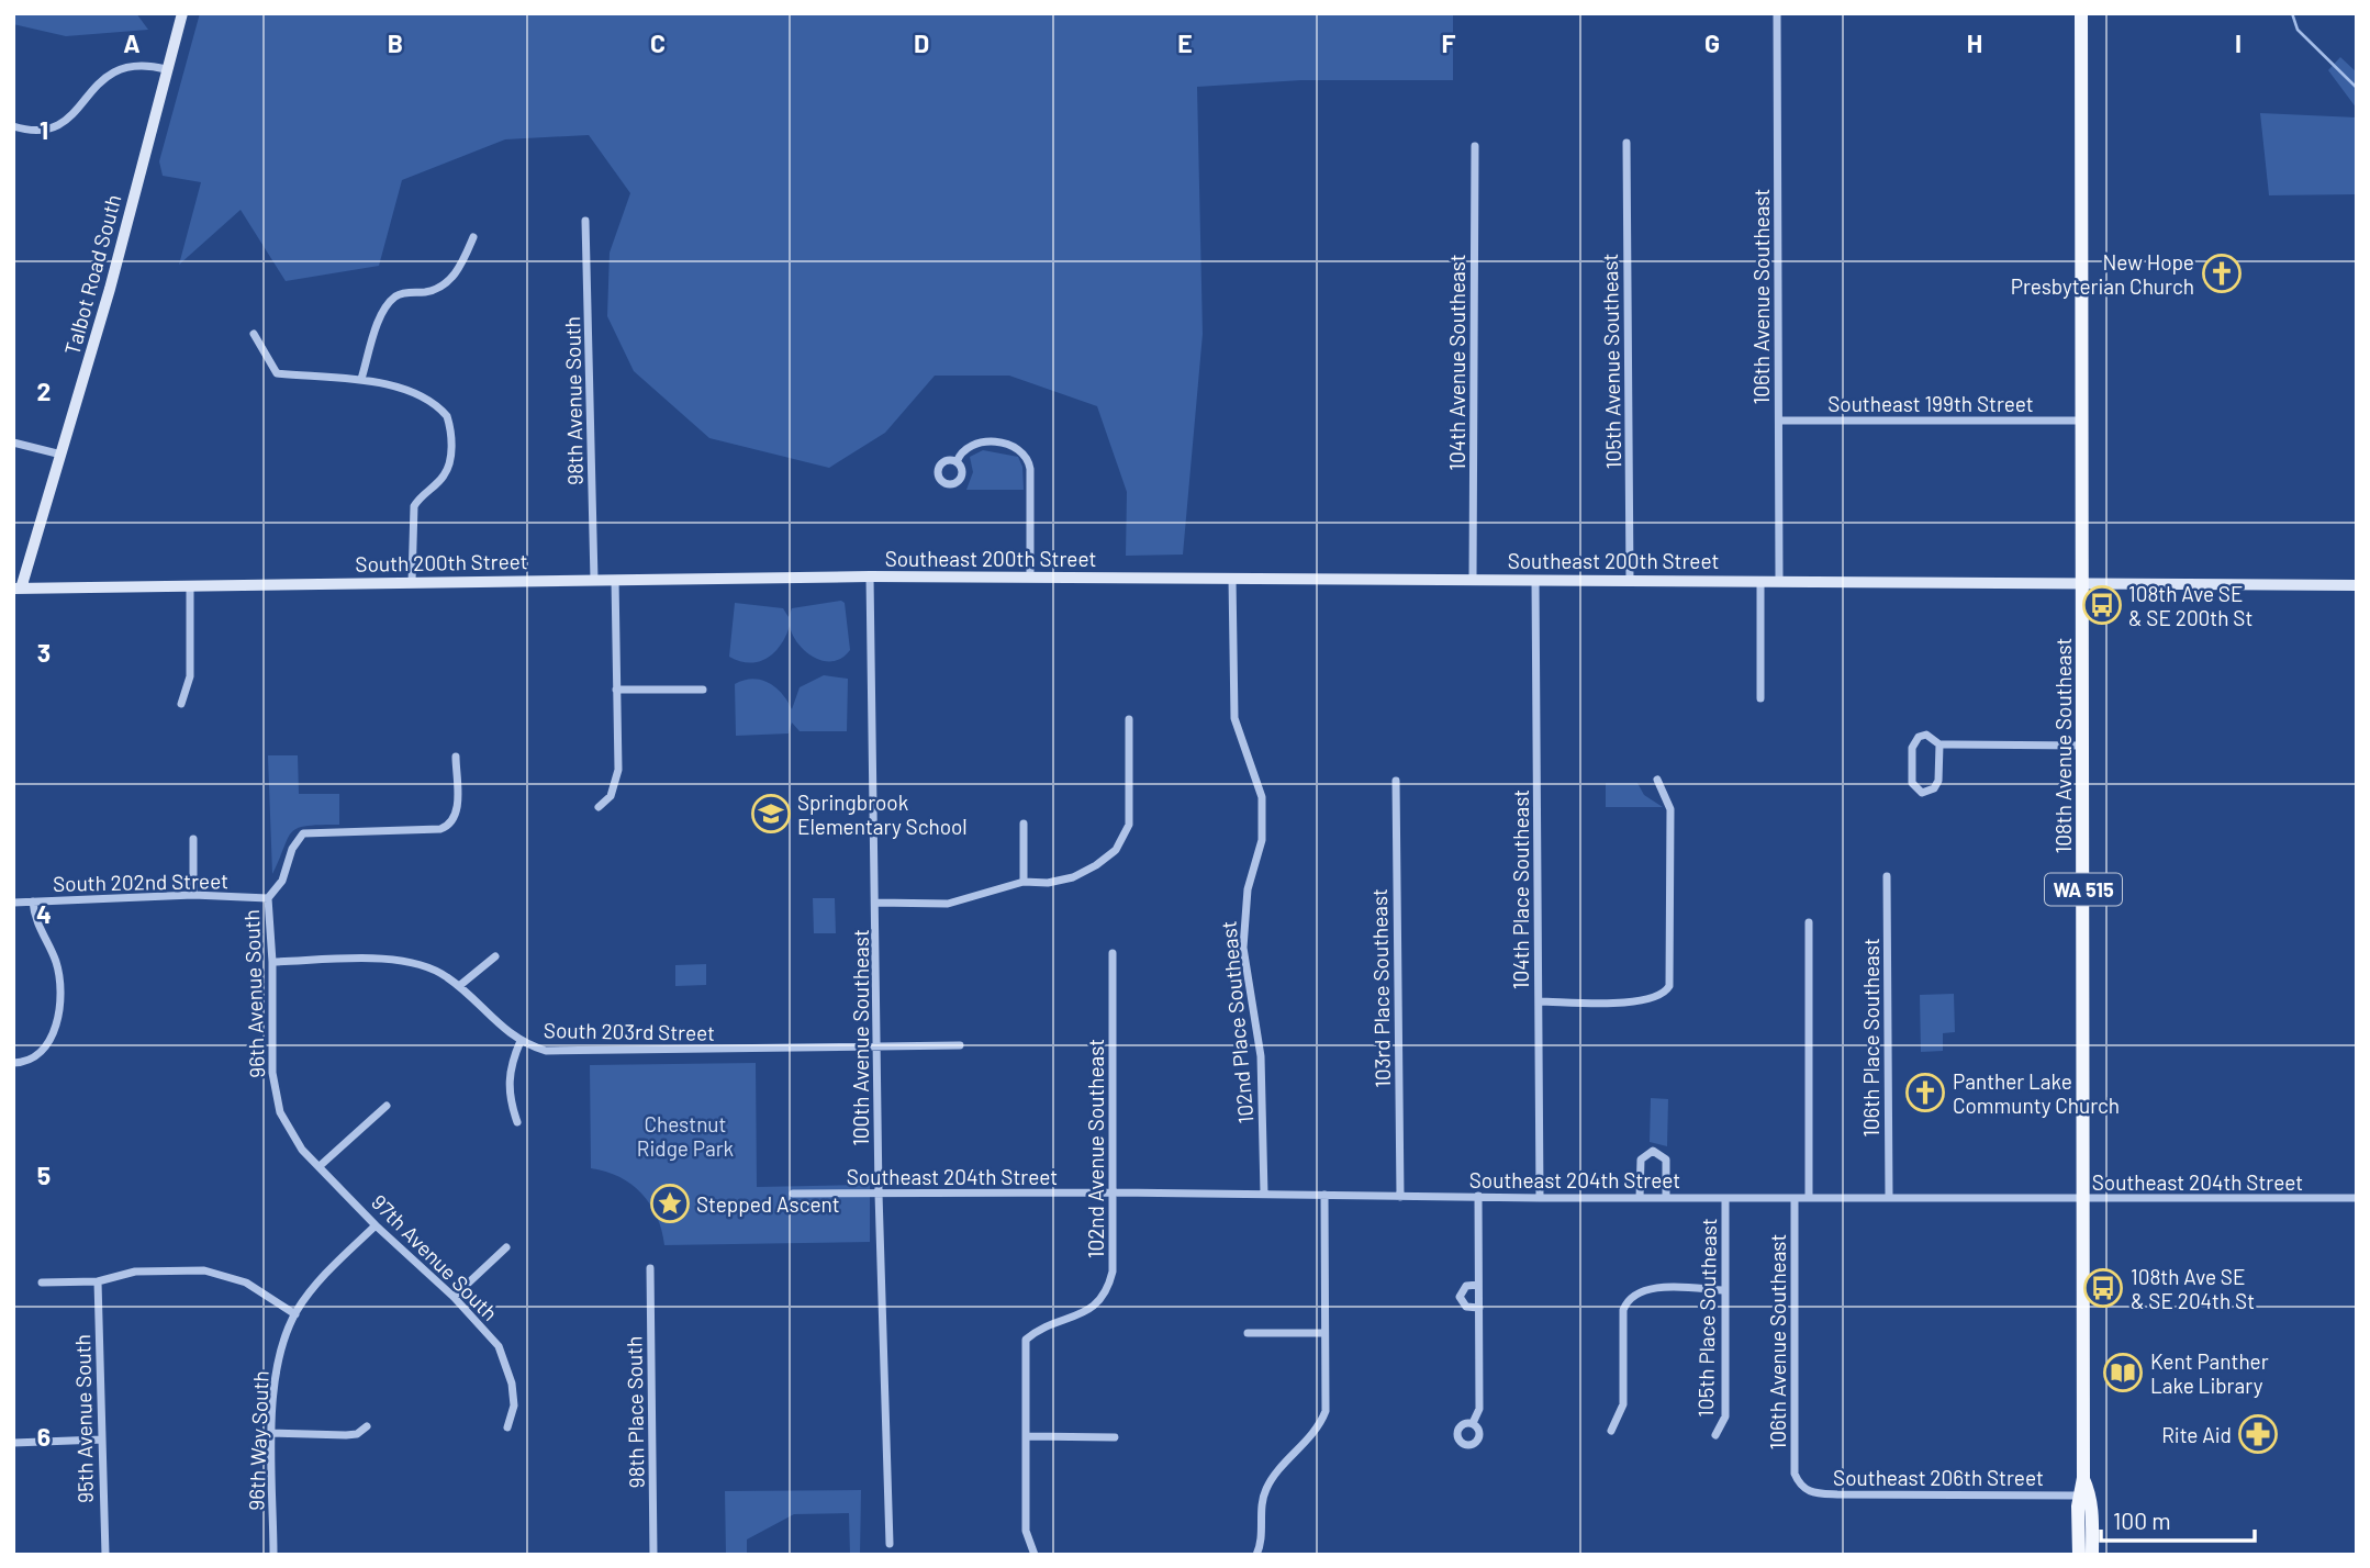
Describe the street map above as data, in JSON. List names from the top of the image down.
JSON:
{
  "streets": {
    "main road": ["108th Avenue Southeast", "WA 515"],
    "street": [
      "Talbot Road South",
      "106th Avenue Southeast",
      "105th Avenue Southeast",
      "104th Avenue Southeast",
      "98th Avenue South",
      "Southeast 199th Street",
      "Southeast 200th Street",
      "South 200th Street",
      "South 202nd Street",
      "104th Place Southeast",
      "103rd Place Southeast",
      "96th Avenue South",
      "102nd Place Southeast",
      "South 203rd Street",
      "100th Avenue Southeast",
      "106th Place Southeast",
      "102nd Avenue Southeast",
      "Southeast 204th Street",
      "97th Avenue South",
      "105th Place Southeast",
      "98th Place South",
      "95th Avenue South",
      "96th Way South",
      "Southeast 206th Street"
    ]
  },
  "crossings": [
    ["Talbot Road South", "South 200th Street"],
    ["106th Avenue Southeast", "Southeast 199th Street"],
    ["106th Avenue Southeast", "Southeast 200th Street"],
    ["106th Avenue Southeast", "Southeast 204th Street"],
    ["106th Avenue Southeast", "Southeast 206th Street"],
    ["105th Avenue Southeast", "Southeast 200th Street"],
    ["104th Avenue Southeast", "Southeast 200th Street"],
    ["98th Avenue South", "South 200th Street"],
    ["Southeast 199th Street", "108th Avenue Southeast"],
    ["Southeast 200th Street", "South 200th Street"],
    ["Southeast 200th Street", "108th Avenue Southeast"],
    ["Southeast 200th Street", "104th Place Southeast"],
    ["Southeast 200th Street", "102nd Place Southeast"],
    ["Southeast 200th Street", "100th Avenue Southeast"],
    ["South 200th Street", "100th Avenue Southeast"],
    ["108th Avenue Southeast", "Southeast 204th Street"],
    ["108th Avenue Southeast", "Southeast 206th Street"],
    ["South 202nd Street", "96th Avenue South"],
    ["104th Place Southeast", "Southeast 204th Street"],
    ["103rd Place Southeast", "Southeast 204th Street"],
    ["96th Avenue South", "South 203rd Street"],
    ["96th Avenue South", "97th Avenue South"],
    ["102nd Place Southeast", "Southeast 204th Street"],
    ["South 203rd Street", "100th Avenue Southeast"],
    ["100th Avenue Southeast", "Southeast 204th Street"],
    ["106th Place Southeast", "Southeast 204th Street"],
    ["102nd Avenue Southeast", "Southeast 204th Street"],
    ["Southeast 204th Street", "105th Place Southeast"],
    ["97th Avenue South", "96th Way South"]
  ],
  "parks": ["Chestnut Ridge Park"],
  "places": {
    "church": ["New Hope Presbyterian Church", "Panther Lake Communty Church"],
    "bus stop": ["108th Ave SE & SE 200th St", "108th Ave SE & SE 204th St"],
    "school or university": ["Springbrook Elementary School"],
    "place": ["Stepped Ascent"],
    "library": ["Kent Panther Lake Library"],
    "pharmacy": ["Rite Aid"]
  },
  "scale_bar": "100 m",
  "grid": {
    "columns": [
      "A",
      "B",
      "C",
      "D",
      "E",
      "F",
      "G",
      "H",
      "I"
    ],
    "rows": [
      "1",
      "2",
      "3",
      "4",
      "5",
      "6"
    ]
  }
}
